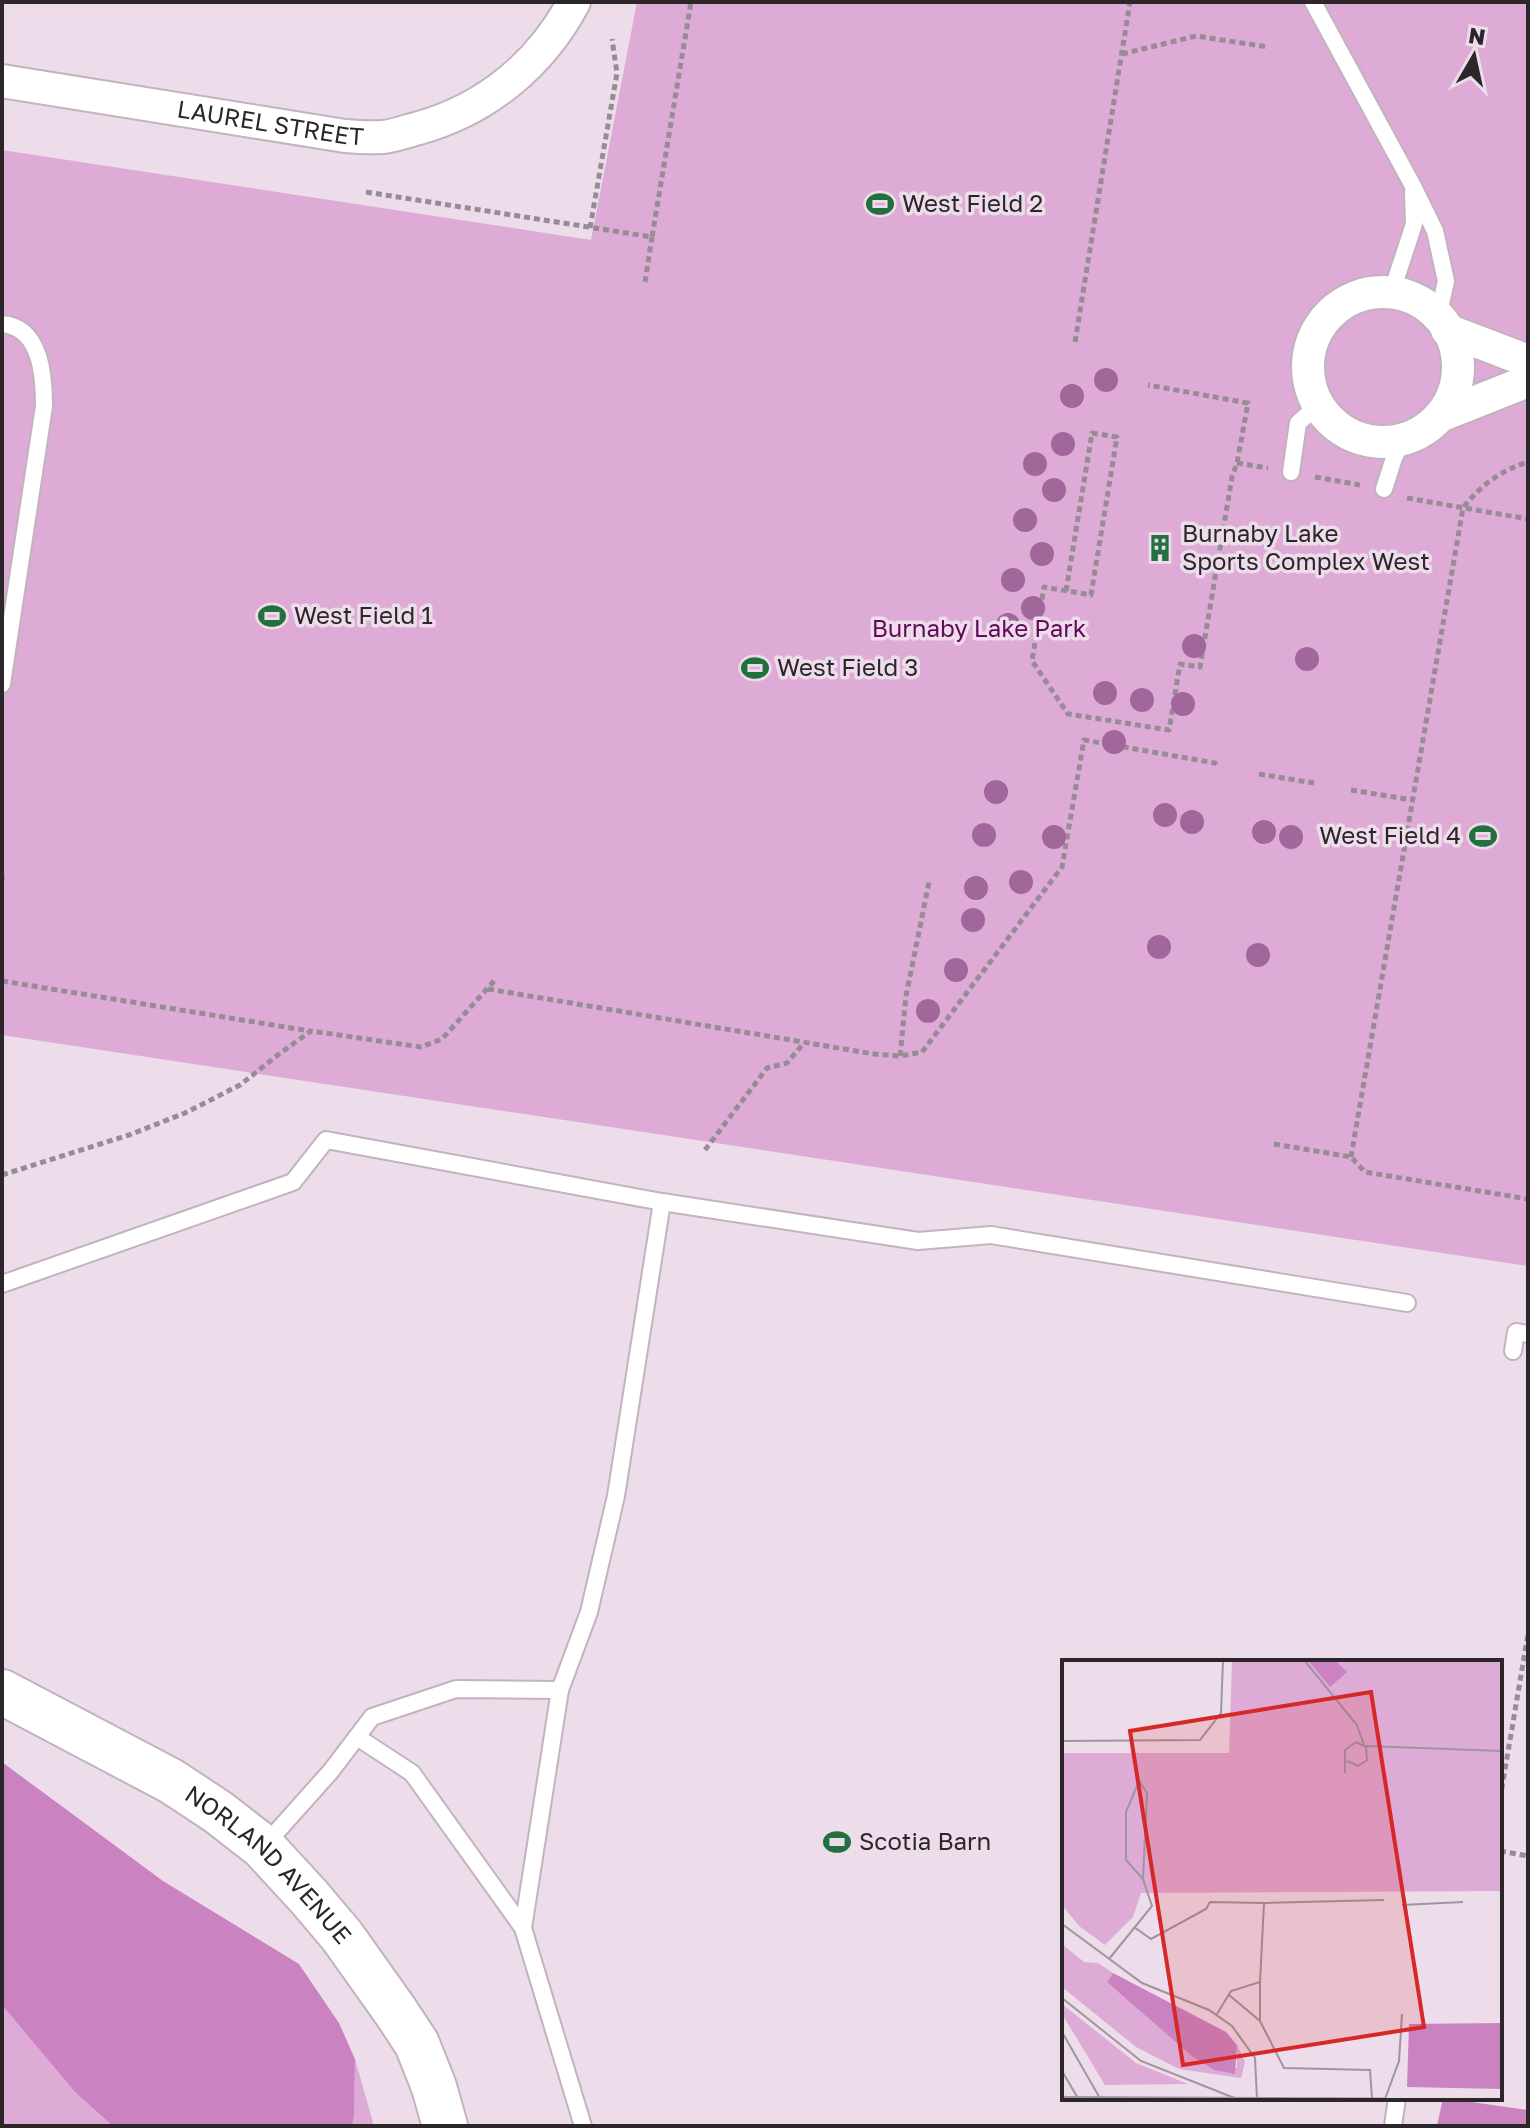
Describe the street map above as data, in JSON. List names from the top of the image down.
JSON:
{
  "streets": {
    "street": ["LAUREL STREET", "NORLAND AVENUE"]
  },
  "parks": ["Burnaby Lake Park"],
  "places": {
    "sports": [
      "West Field 2",
      "West Field 1",
      "West Field 3",
      "West Field 4",
      "Scotia Barn"
    ],
    "building": ["Burnaby Lake Sports Complex West"]
  },
  "north": "top"
}
